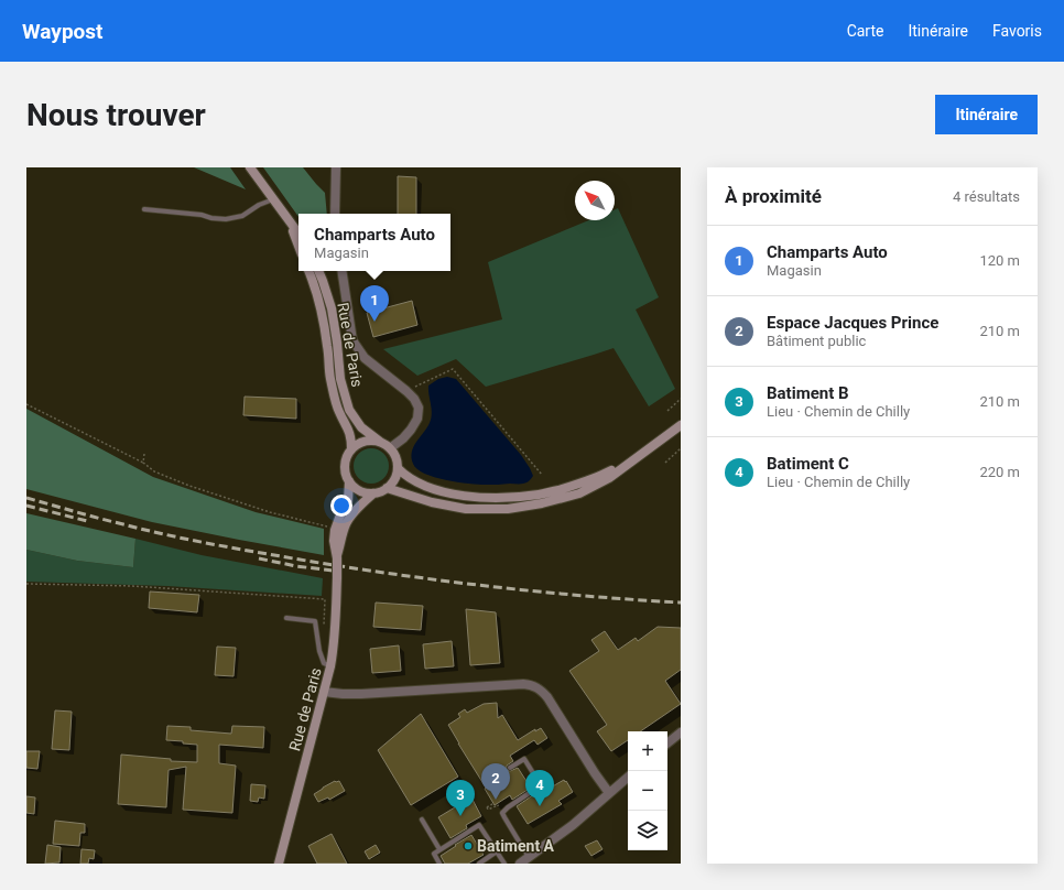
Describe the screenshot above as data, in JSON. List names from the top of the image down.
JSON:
{
  "streets": {
    "street": ["Rue de Paris"]
  },
  "places": ["Batiment A"],
  "north": "top left",
  "page": {
    "header": "Waypost",
    "nav": ["Carte", "Itinéraire", "Favoris"],
    "buttons": "Itinéraire",
    "title": "Nous trouver",
    "heading": ["À proximité", "4 résultats"],
    "popup": ["Champarts Auto", "Magasin"],
    "list": [
      {
        "mark": "1",
        "name": "Champarts Auto",
        "note": "Magasin",
        "value": "120 m"
      },
      {
        "mark": "2",
        "name": "Espace Jacques Prince",
        "note": "Bâtiment public",
        "value": "210 m"
      },
      {
        "mark": "3",
        "name": "Batiment B",
        "note": "Lieu · Chemin de Chilly",
        "value": "210 m"
      },
      {
        "mark": "4",
        "name": "Batiment C",
        "note": "Lieu · Chemin de Chilly",
        "value": "220 m"
      }
    ],
    "pins": [
      "1",
      "2",
      "4",
      "3"
    ],
    "map_buttons": ["+", "−"]
  }
}
